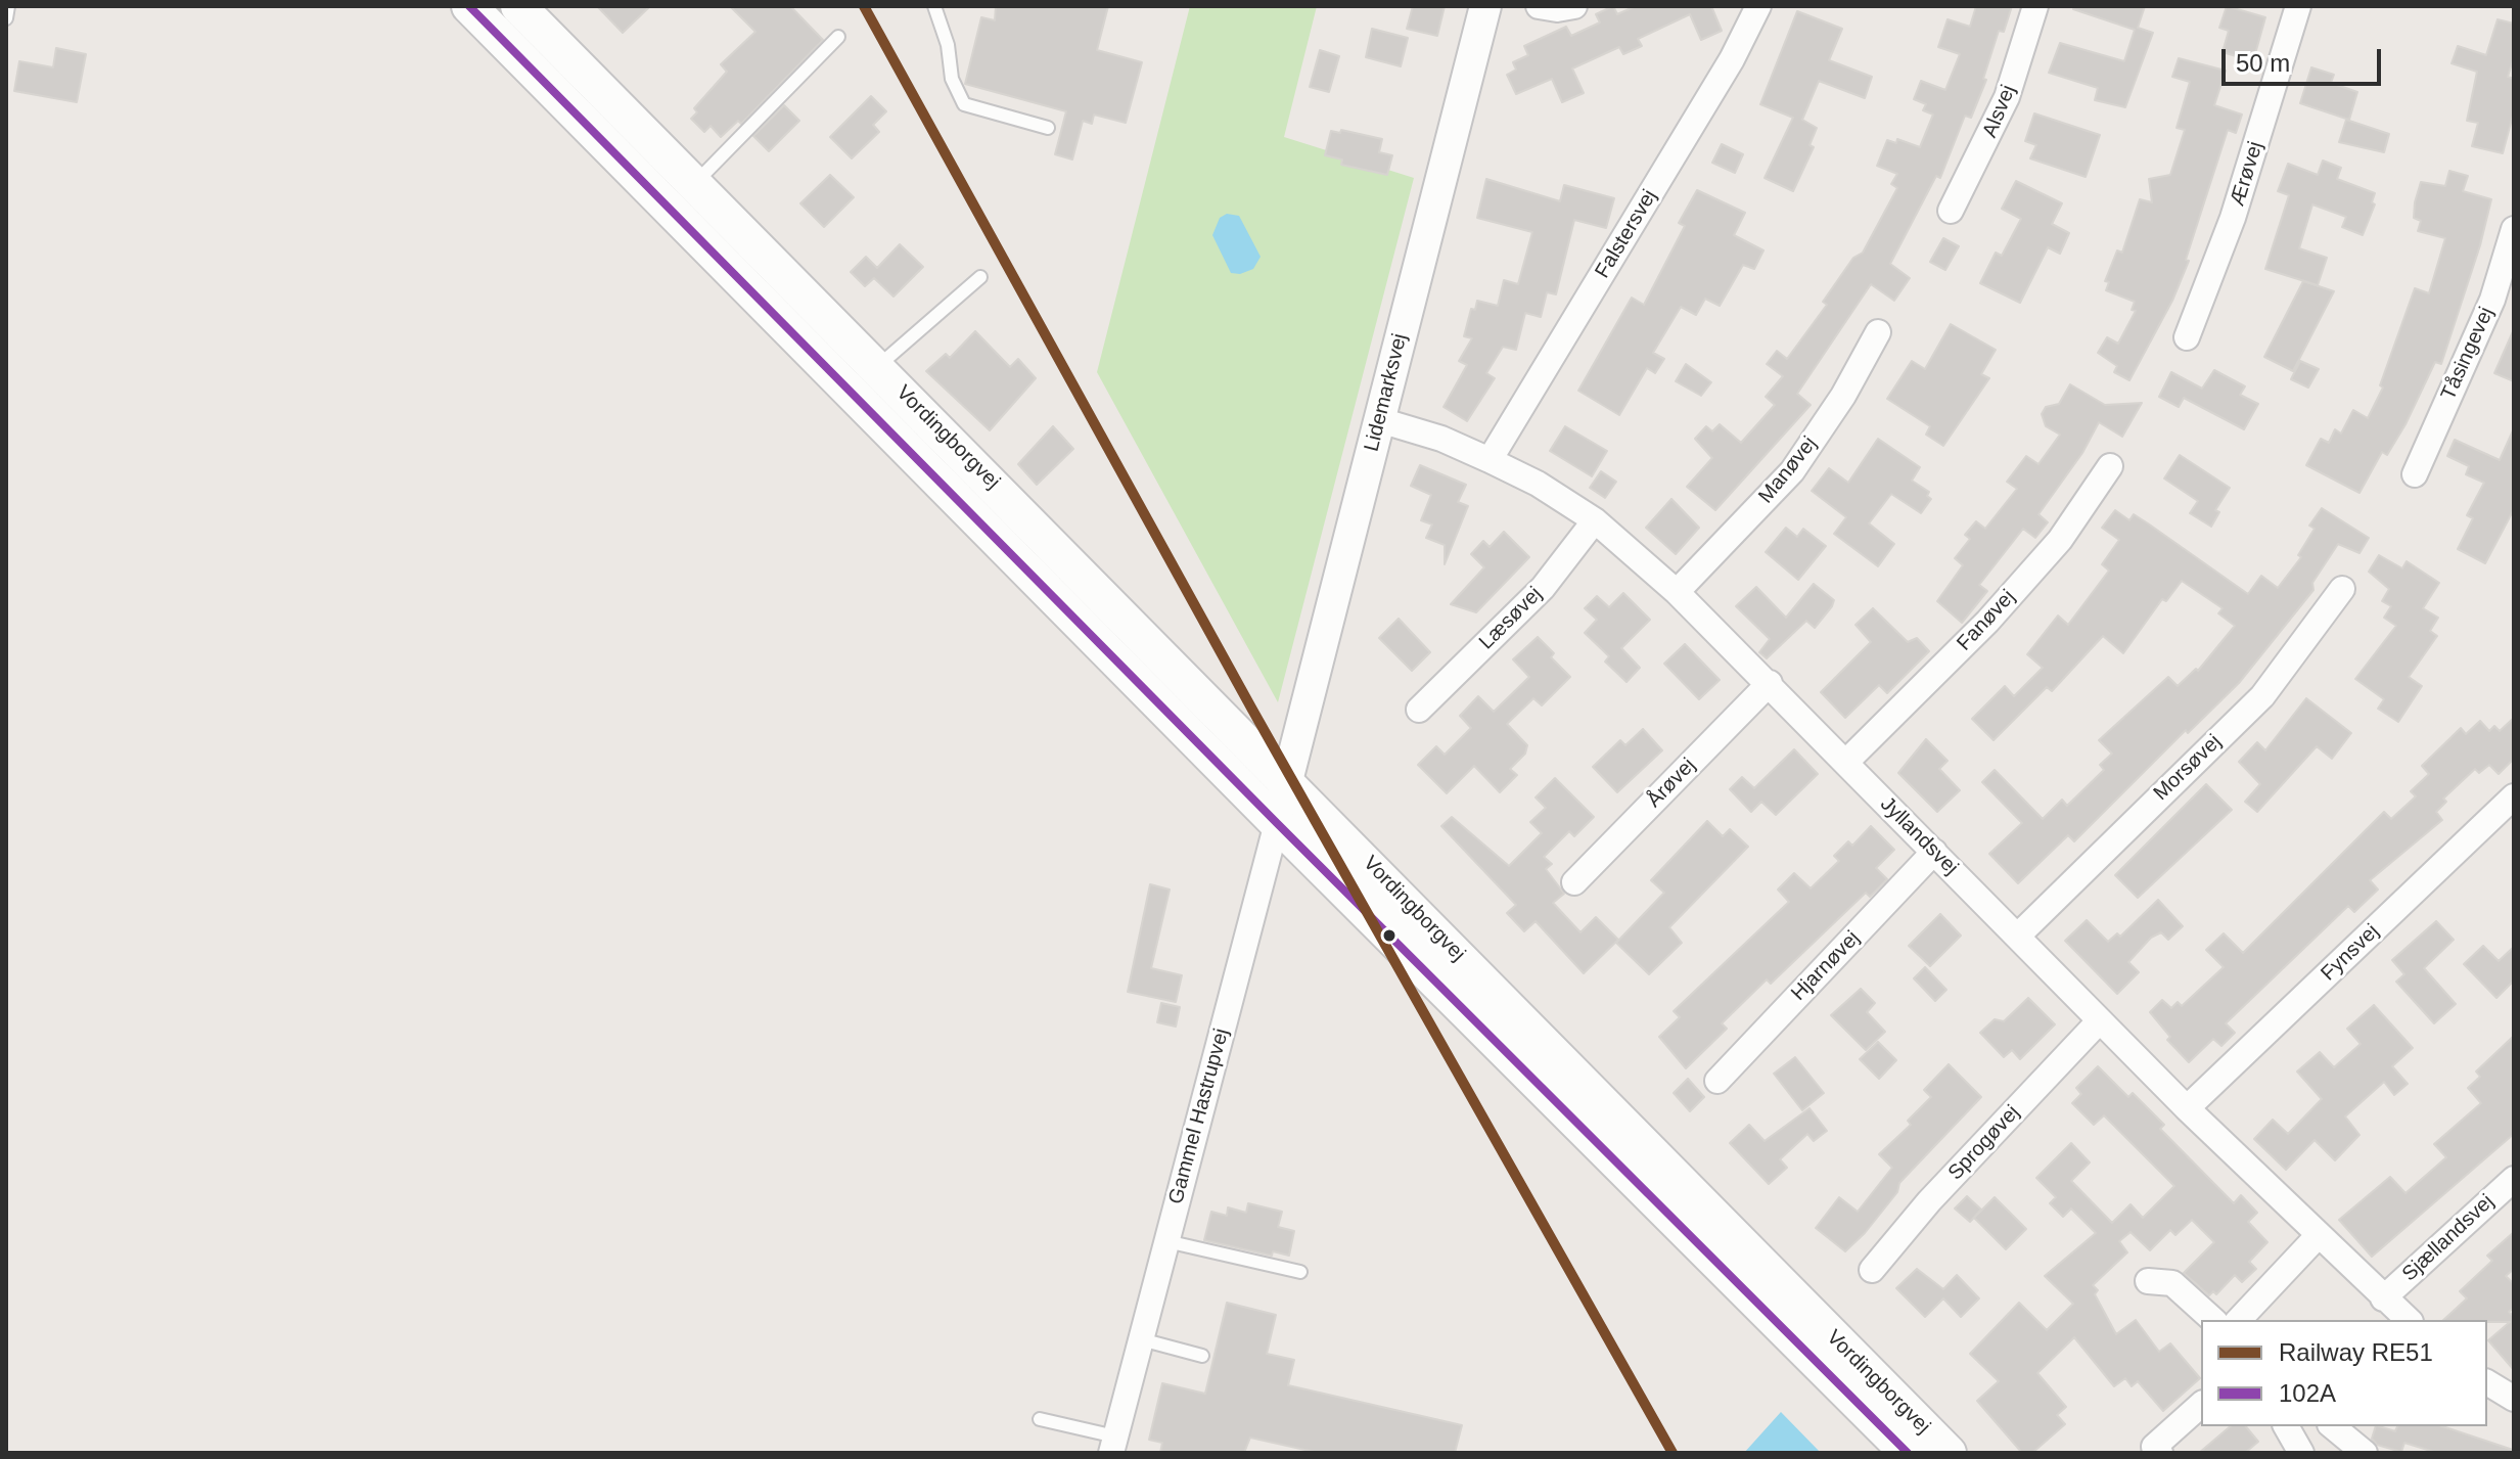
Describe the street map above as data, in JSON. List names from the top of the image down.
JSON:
{
  "streets": {
    "main road": ["Vordingborgvej"],
    "street": [
      "Alsvej",
      "Ærøvej",
      "Falstersvej",
      "Tåsingevej",
      "Lidemarksvej",
      "Manøvej",
      "Læsøvej",
      "Fanøvej",
      "Morsøvej",
      "Årøvej",
      "Jyllandsvej",
      "Fynsvej",
      "Hjarnøvej",
      "Gammel Hastrupvej",
      "Sprogøvej",
      "Sjællandsvej"
    ]
  },
  "crossings": [
    ["Falstersvej", "Jyllandsvej"],
    ["Lidemarksvej", "Vordingborgvej"],
    ["Lidemarksvej", "Jyllandsvej"],
    ["Lidemarksvej", "Gammel Hastrupvej"],
    ["Vordingborgvej", "Gammel Hastrupvej"],
    ["Manøvej", "Jyllandsvej"],
    ["Læsøvej", "Jyllandsvej"],
    ["Fanøvej", "Jyllandsvej"],
    ["Morsøvej", "Jyllandsvej"],
    ["Årøvej", "Jyllandsvej"],
    ["Jyllandsvej", "Fynsvej"],
    ["Jyllandsvej", "Hjarnøvej"],
    ["Jyllandsvej", "Sprogøvej"],
    ["Jyllandsvej", "Sjællandsvej"]
  ],
  "lines": ["rail line RE51", "transit line 102A"],
  "legend": ["Railway RE51", "102A"],
  "scale_bar": "50 m"
}
